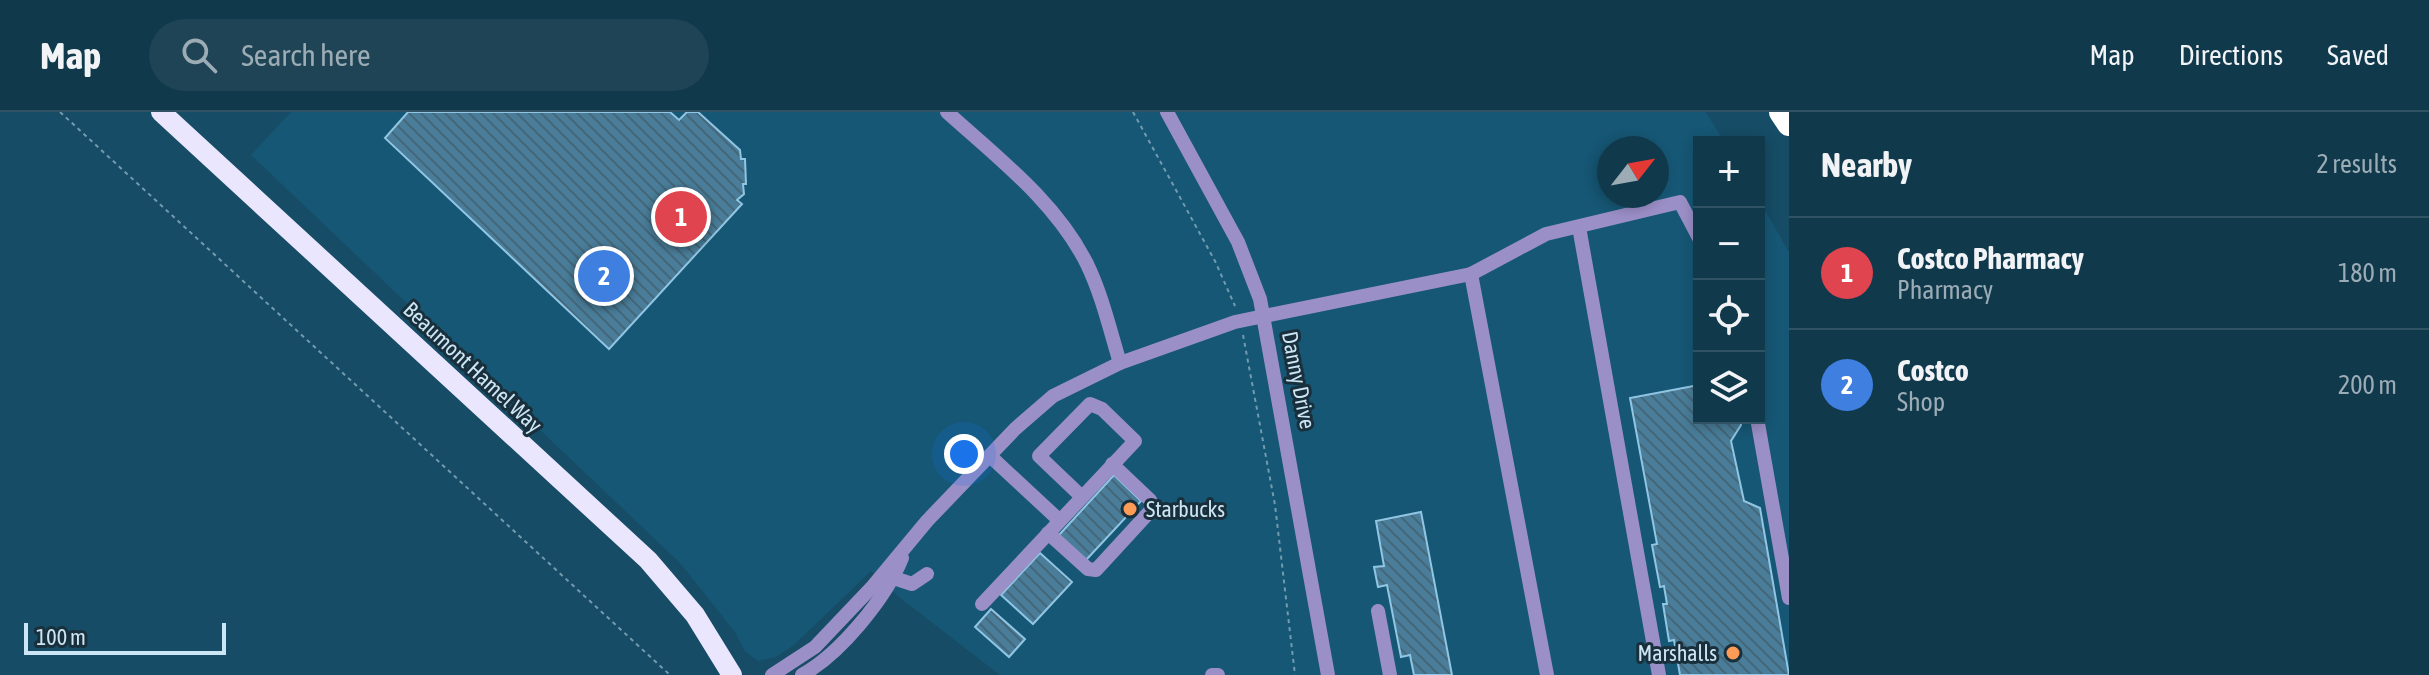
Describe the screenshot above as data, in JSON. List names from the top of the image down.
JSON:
{
  "streets": {
    "main road": ["Beaumont Hamel Way"],
    "street": ["Danny Drive"]
  },
  "places": ["Starbucks", "Marshalls"],
  "scale_bar": "100 m",
  "north": "top right",
  "page": {
    "header": "Map",
    "search": "Search here",
    "nav": ["Map", "Directions", "Saved"],
    "heading": ["Nearby", "2 results"],
    "map_buttons": ["+", "−"],
    "pins": ["1", "2"],
    "list": [
      {
        "mark": "1",
        "name": "Costco Pharmacy",
        "note": "Pharmacy",
        "value": "180 m"
      },
      {
        "mark": "2",
        "name": "Costco",
        "note": "Shop",
        "value": "200 m"
      }
    ],
    "scale": "100 m"
  }
}
